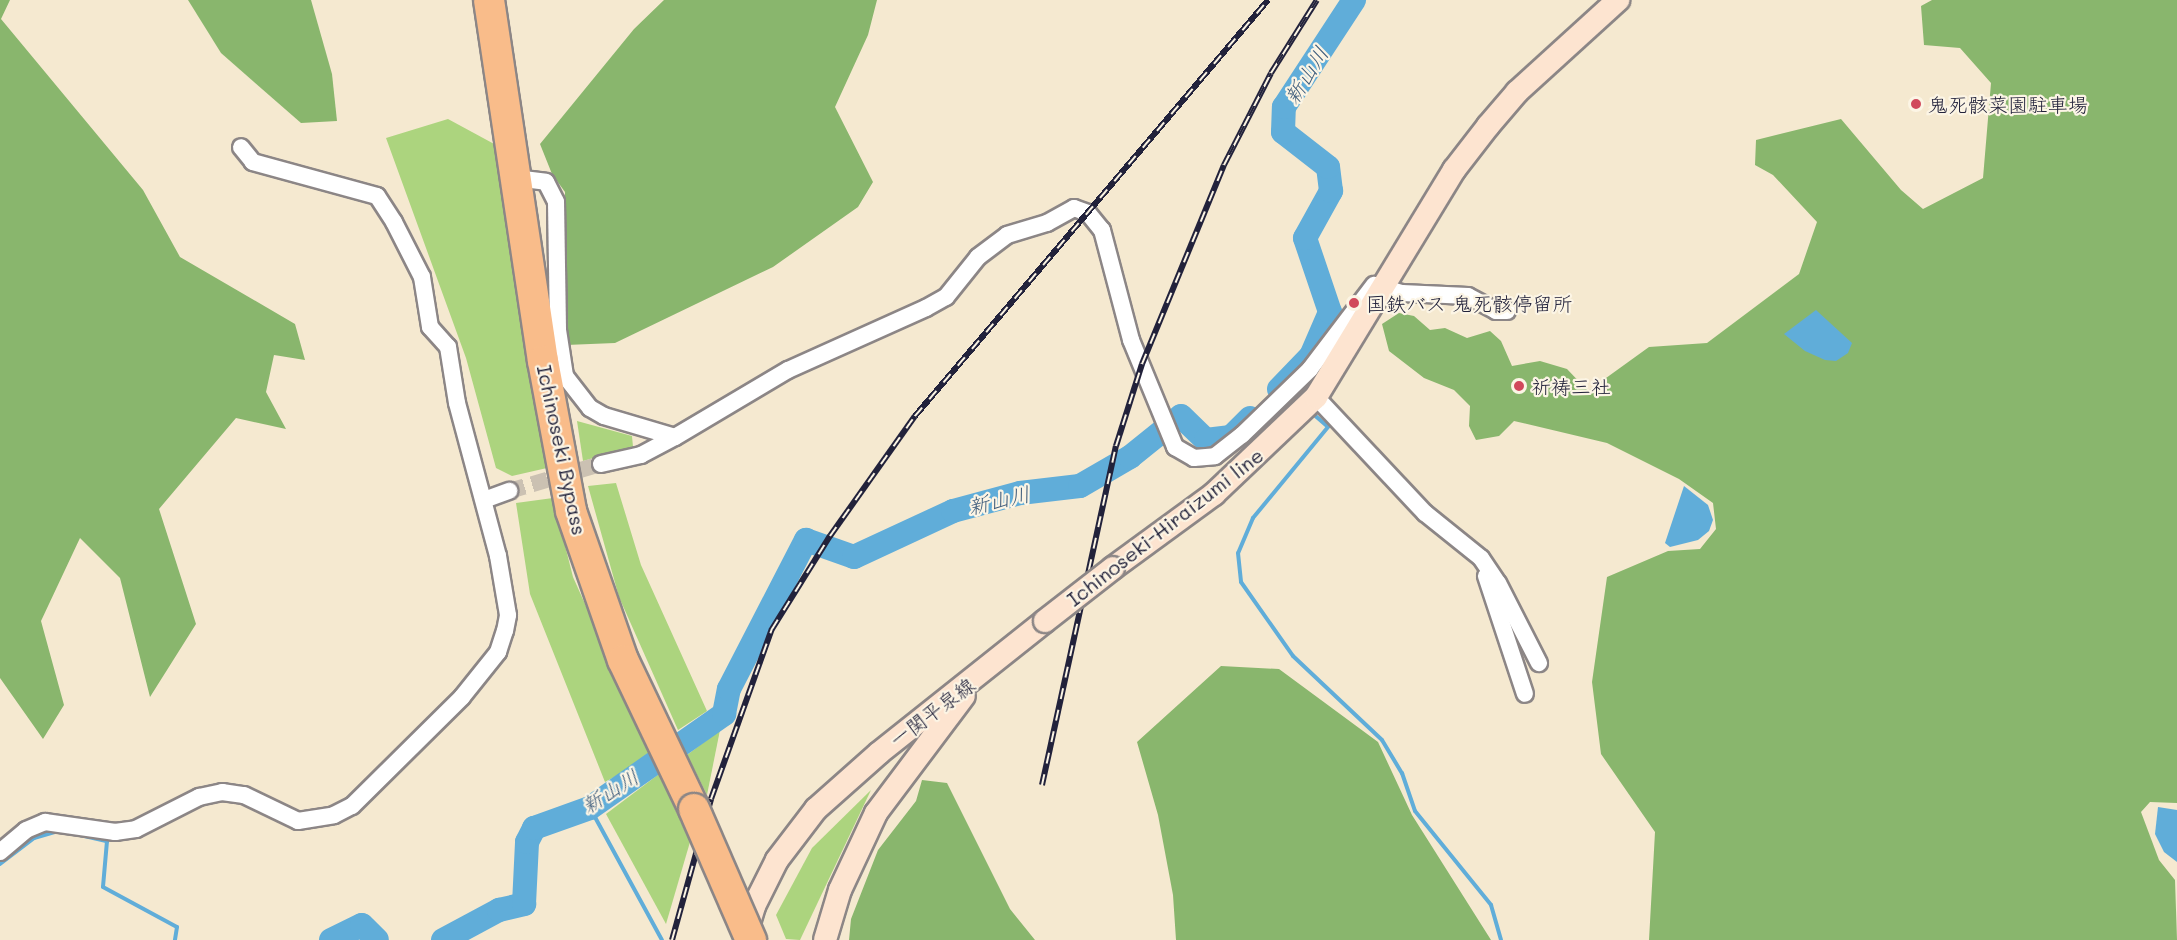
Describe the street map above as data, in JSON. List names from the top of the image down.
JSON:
{
  "streets": {
    "highway": ["Ichinoseki Bypass"],
    "main road": ["Ichinoseki-Hiraizumi line", "一関平泉線"]
  },
  "crossings": [
    ["Ichinoseki-Hiraizumi line", "一関平泉線"]
  ],
  "water": ["新山川"],
  "places": ["鬼死骸菜園駐車場", "国鉄バス 鬼死骸停留所", "祈祷三社"]
}
